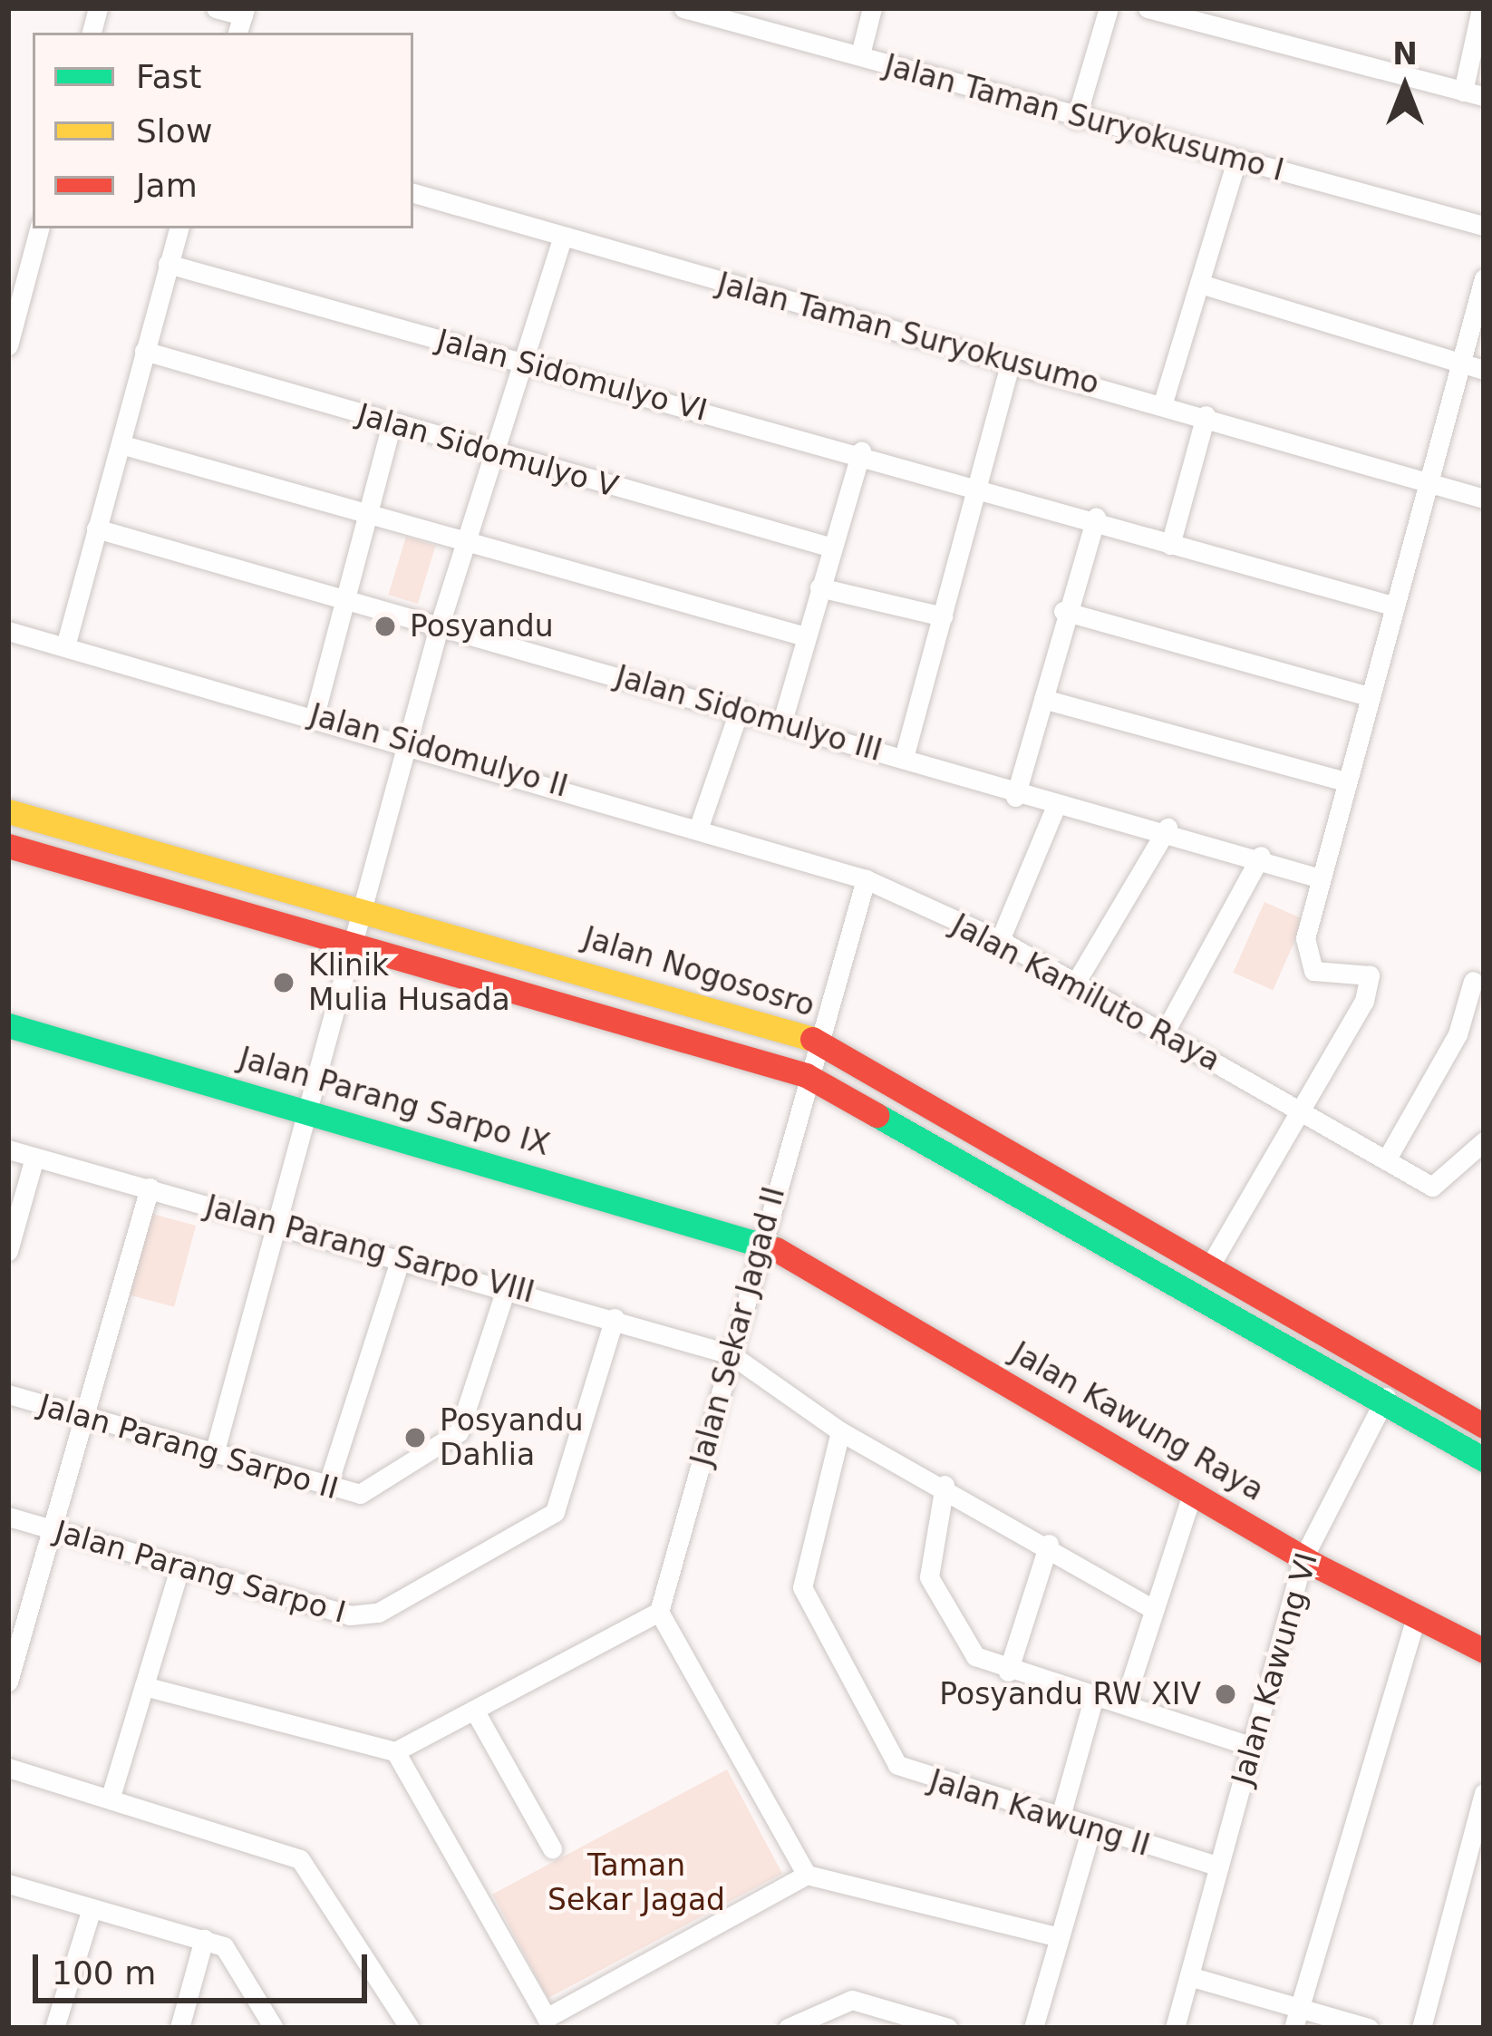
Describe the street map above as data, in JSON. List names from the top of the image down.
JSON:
{
  "streets": {
    "street": [
      "Jalan Taman Suryokusumo I",
      "Jalan Taman Suryokusumo",
      "Jalan Sidomulyo VI",
      "Jalan Sidomulyo V",
      "Jalan Sidomulyo III",
      "Jalan Sidomulyo II",
      "Jalan Nogososro",
      "Jalan Kamiluto Raya",
      "Jalan Parang Sarpo IX",
      "Jalan Parang Sarpo VIII",
      "Jalan Sekar Jagad II",
      "Jalan Kawung Raya",
      "Jalan Parang Sarpo II",
      "Jalan Parang Sarpo I",
      "Jalan Kawung VI",
      "Jalan Kawung II"
    ]
  },
  "crossings": [
    ["Jalan Sidomulyo II", "Jalan Kamiluto Raya"],
    ["Jalan Nogososro", "Jalan Sekar Jagad II"],
    ["Jalan Nogososro", "Jalan Kawung VI"],
    ["Jalan Parang Sarpo IX", "Jalan Sekar Jagad II"],
    ["Jalan Parang Sarpo IX", "Jalan Kawung Raya"],
    ["Jalan Parang Sarpo VIII", "Jalan Sekar Jagad II"],
    ["Jalan Parang Sarpo VIII", "Jalan Parang Sarpo II"],
    ["Jalan Parang Sarpo VIII", "Jalan Parang Sarpo I"],
    ["Jalan Parang Sarpo VIII", "Jalan Kawung II"],
    ["Jalan Sekar Jagad II", "Jalan Kawung Raya"],
    ["Jalan Kawung Raya", "Jalan Kawung VI"],
    ["Jalan Kawung VI", "Jalan Kawung II"]
  ],
  "parks": ["Taman Sekar Jagad"],
  "places": [
    "Posyandu",
    "Klinik Mulia Husada",
    "Posyandu Dahlia",
    "Posyandu RW XIV"
  ],
  "legend": ["Fast", "Slow", "Jam"],
  "scale_bar": "100 m",
  "north": "top"
}
